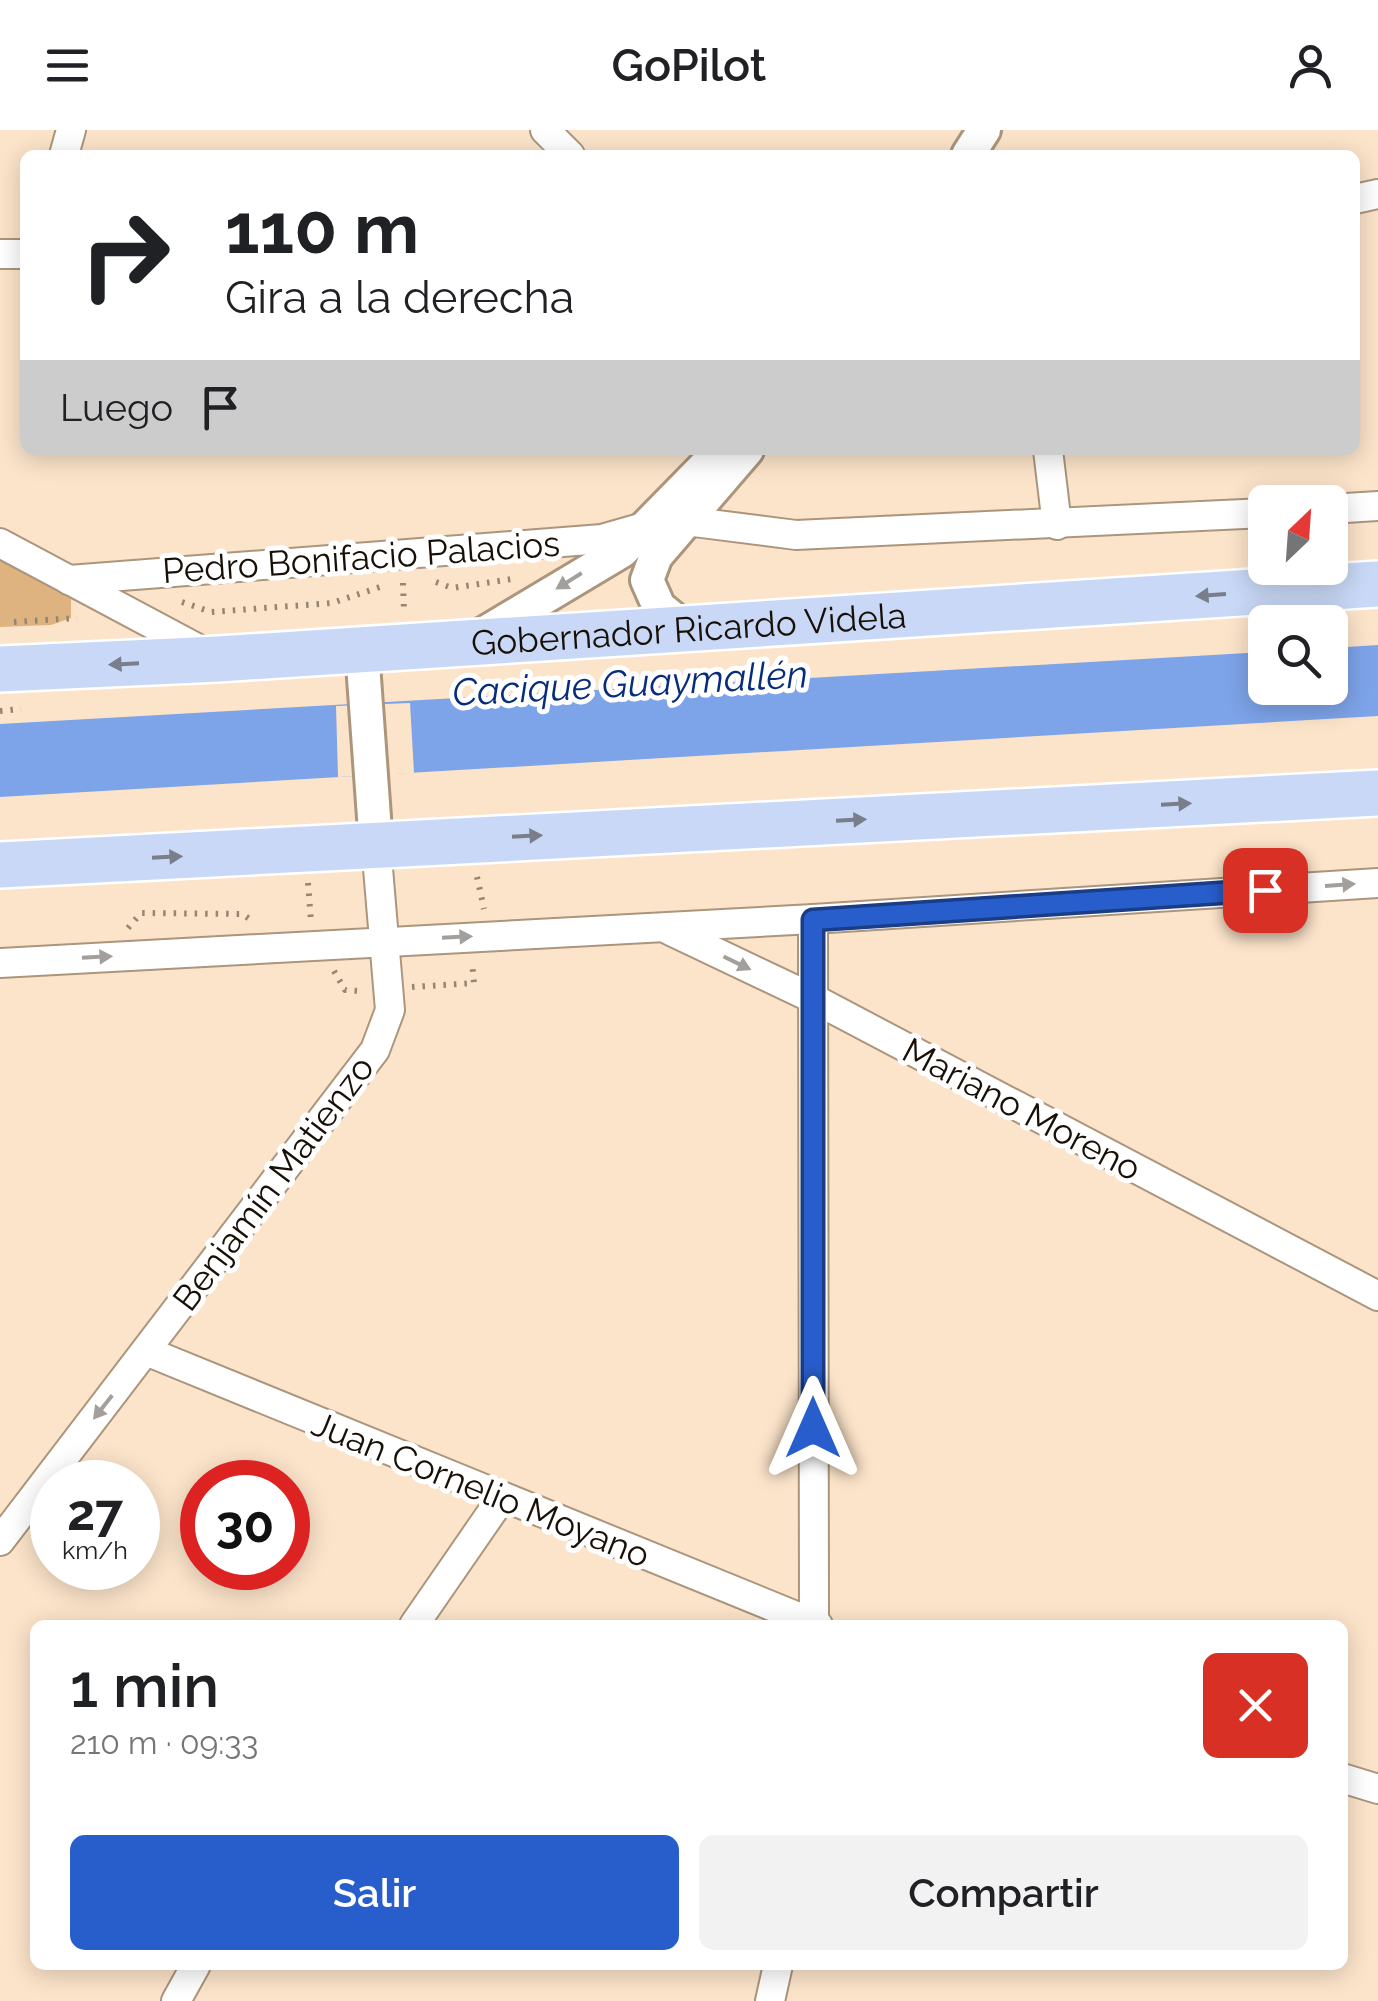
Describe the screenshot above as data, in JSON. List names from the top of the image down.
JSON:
{
  "streets": {
    "highway": ["Gobernador Ricardo Videla"],
    "street": [
      "Pedro Bonifacio Palacios",
      "Mariano Moreno",
      "Benjamín Matienzo",
      "Juan Cornelio Moyano"
    ]
  },
  "crossings": [
    ["Gobernador Ricardo Videla", "Benjamín Matienzo"],
    ["Benjamín Matienzo", "Juan Cornelio Moyano"]
  ],
  "water": ["Cacique Guaymallén"],
  "north": "top right",
  "page": {
    "header": "GoPilot",
    "turn": ["110 m", "Gira a la derecha"],
    "then": "Luego",
    "speed": "27 km/h",
    "limit": "30",
    "heading": ["1 min", "210 m · 09:33"],
    "buttons": ["Salir", "Compartir"]
  }
}
